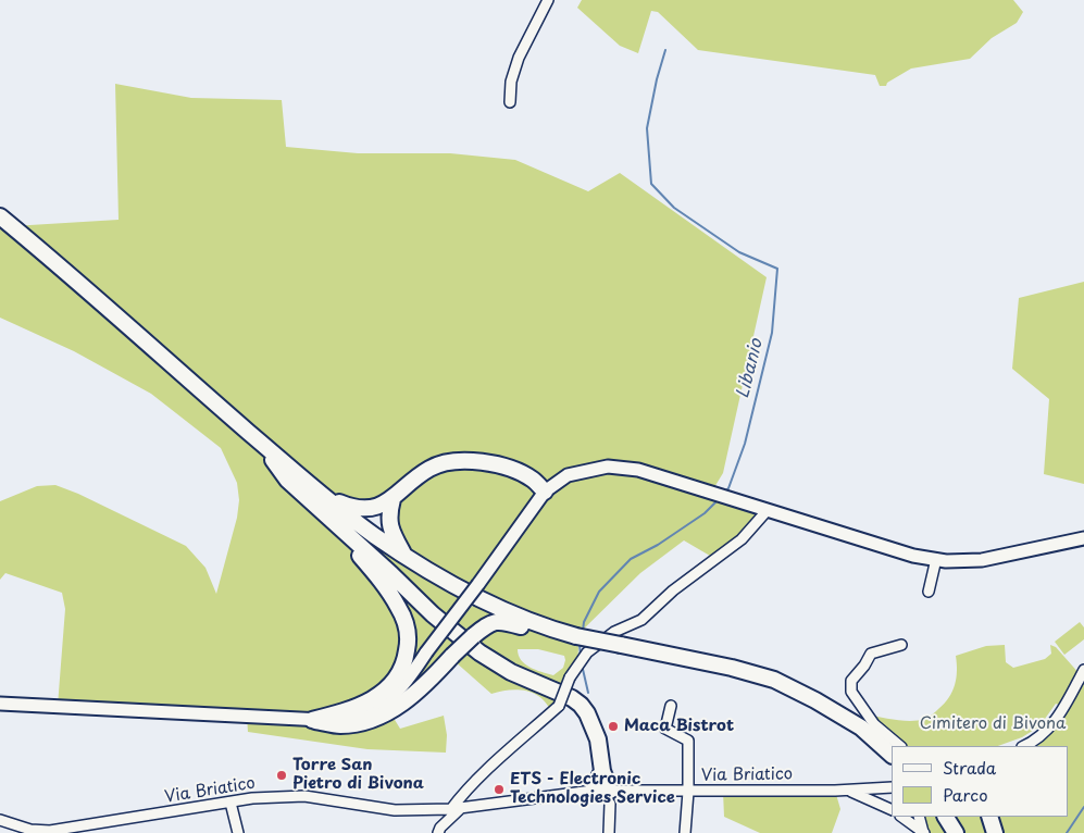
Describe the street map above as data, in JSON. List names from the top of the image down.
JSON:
{
  "streets": {
    "street": ["Via Briatico"]
  },
  "water": ["Libanio"],
  "parks": ["Cimitero di Bivona"],
  "places": ["Maca Bistrot", "Torre San Pietro di Bivona", "ETS - Electronic Technologies Service"],
  "legend": ["Strada", "Parco"]
}
